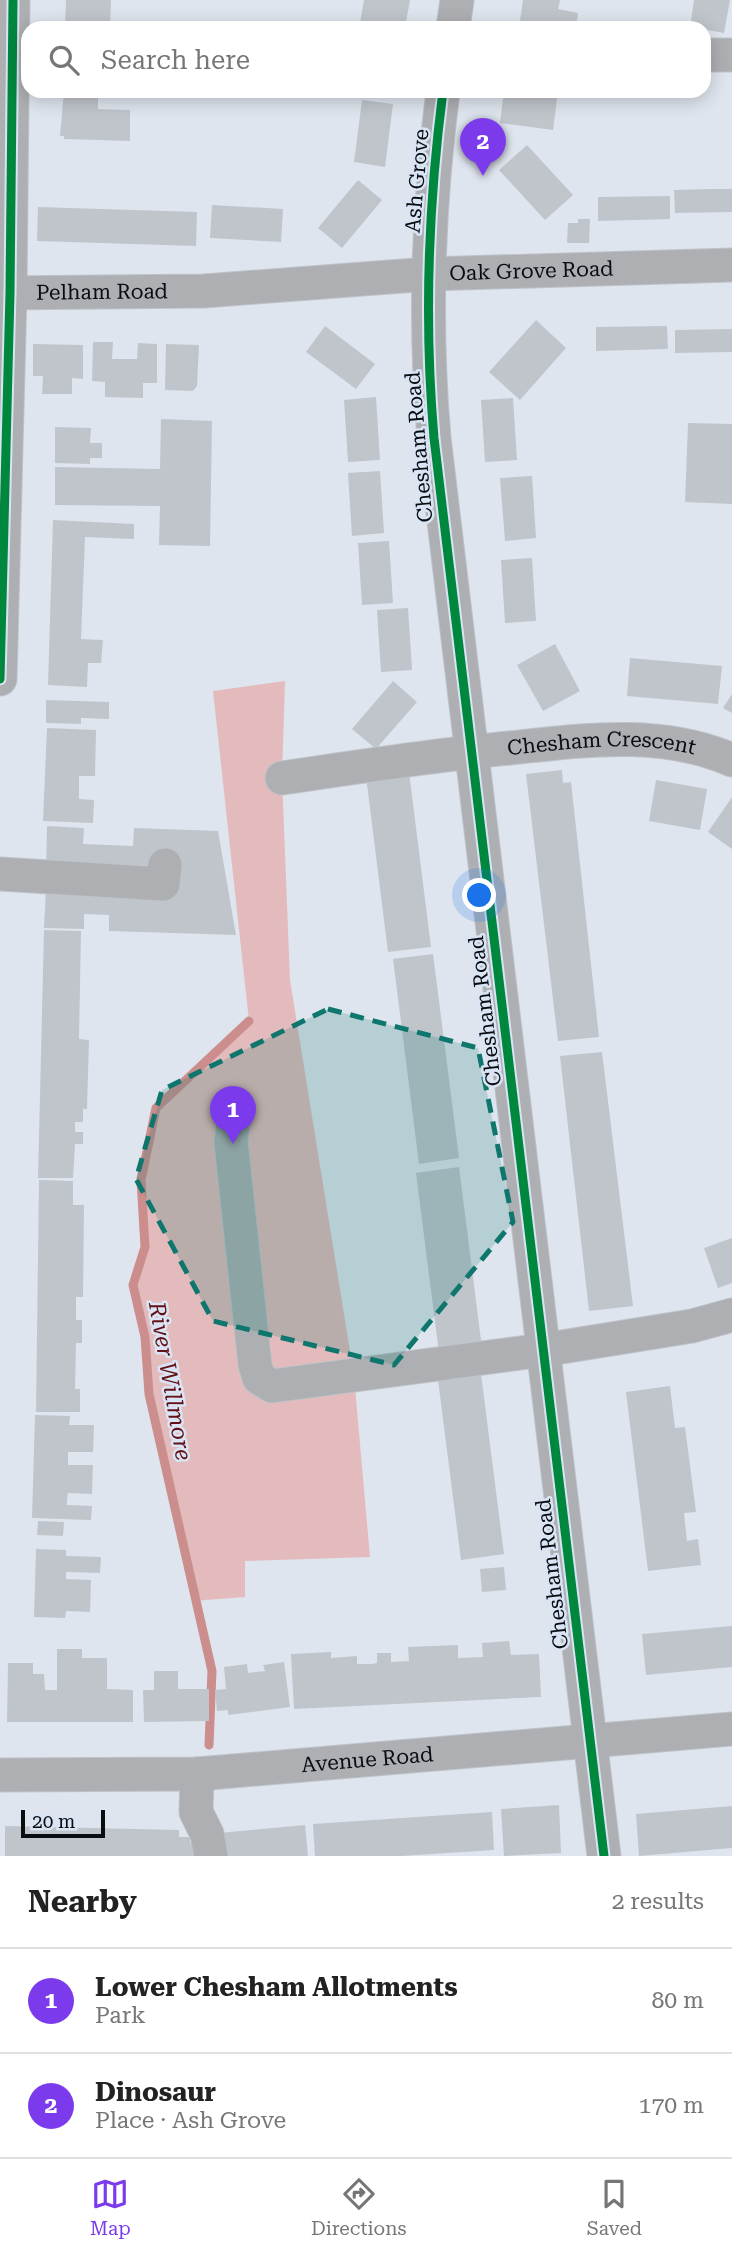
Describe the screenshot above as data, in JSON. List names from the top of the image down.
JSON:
{
  "streets": {
    "street": [
      "Ash Grove",
      "Oak Grove Road",
      "Pelham Road",
      "Chesham Road",
      "Chesham Crescent",
      "Avenue Road"
    ]
  },
  "crossings": [
    ["Ash Grove", "Oak Grove Road"],
    ["Ash Grove", "Chesham Road"],
    ["Oak Grove Road", "Pelham Road"],
    ["Oak Grove Road", "Chesham Road"],
    ["Chesham Road", "Chesham Crescent"],
    ["Chesham Road", "Avenue Road"]
  ],
  "water": ["River Willmore"],
  "scale_bar": "20 m",
  "page": {
    "search": "Search here",
    "pins": ["2", "1"],
    "scale": "20 m",
    "heading": ["Nearby", "2 results"],
    "list": [
      {
        "mark": "1",
        "name": "Lower Chesham Allotments",
        "note": "Park",
        "value": "80 m"
      },
      {
        "mark": "2",
        "name": "Dinosaur",
        "note": "Place · Ash Grove",
        "value": "170 m"
      }
    ],
    "nav": ["Map", "Directions", "Saved"]
  }
}
